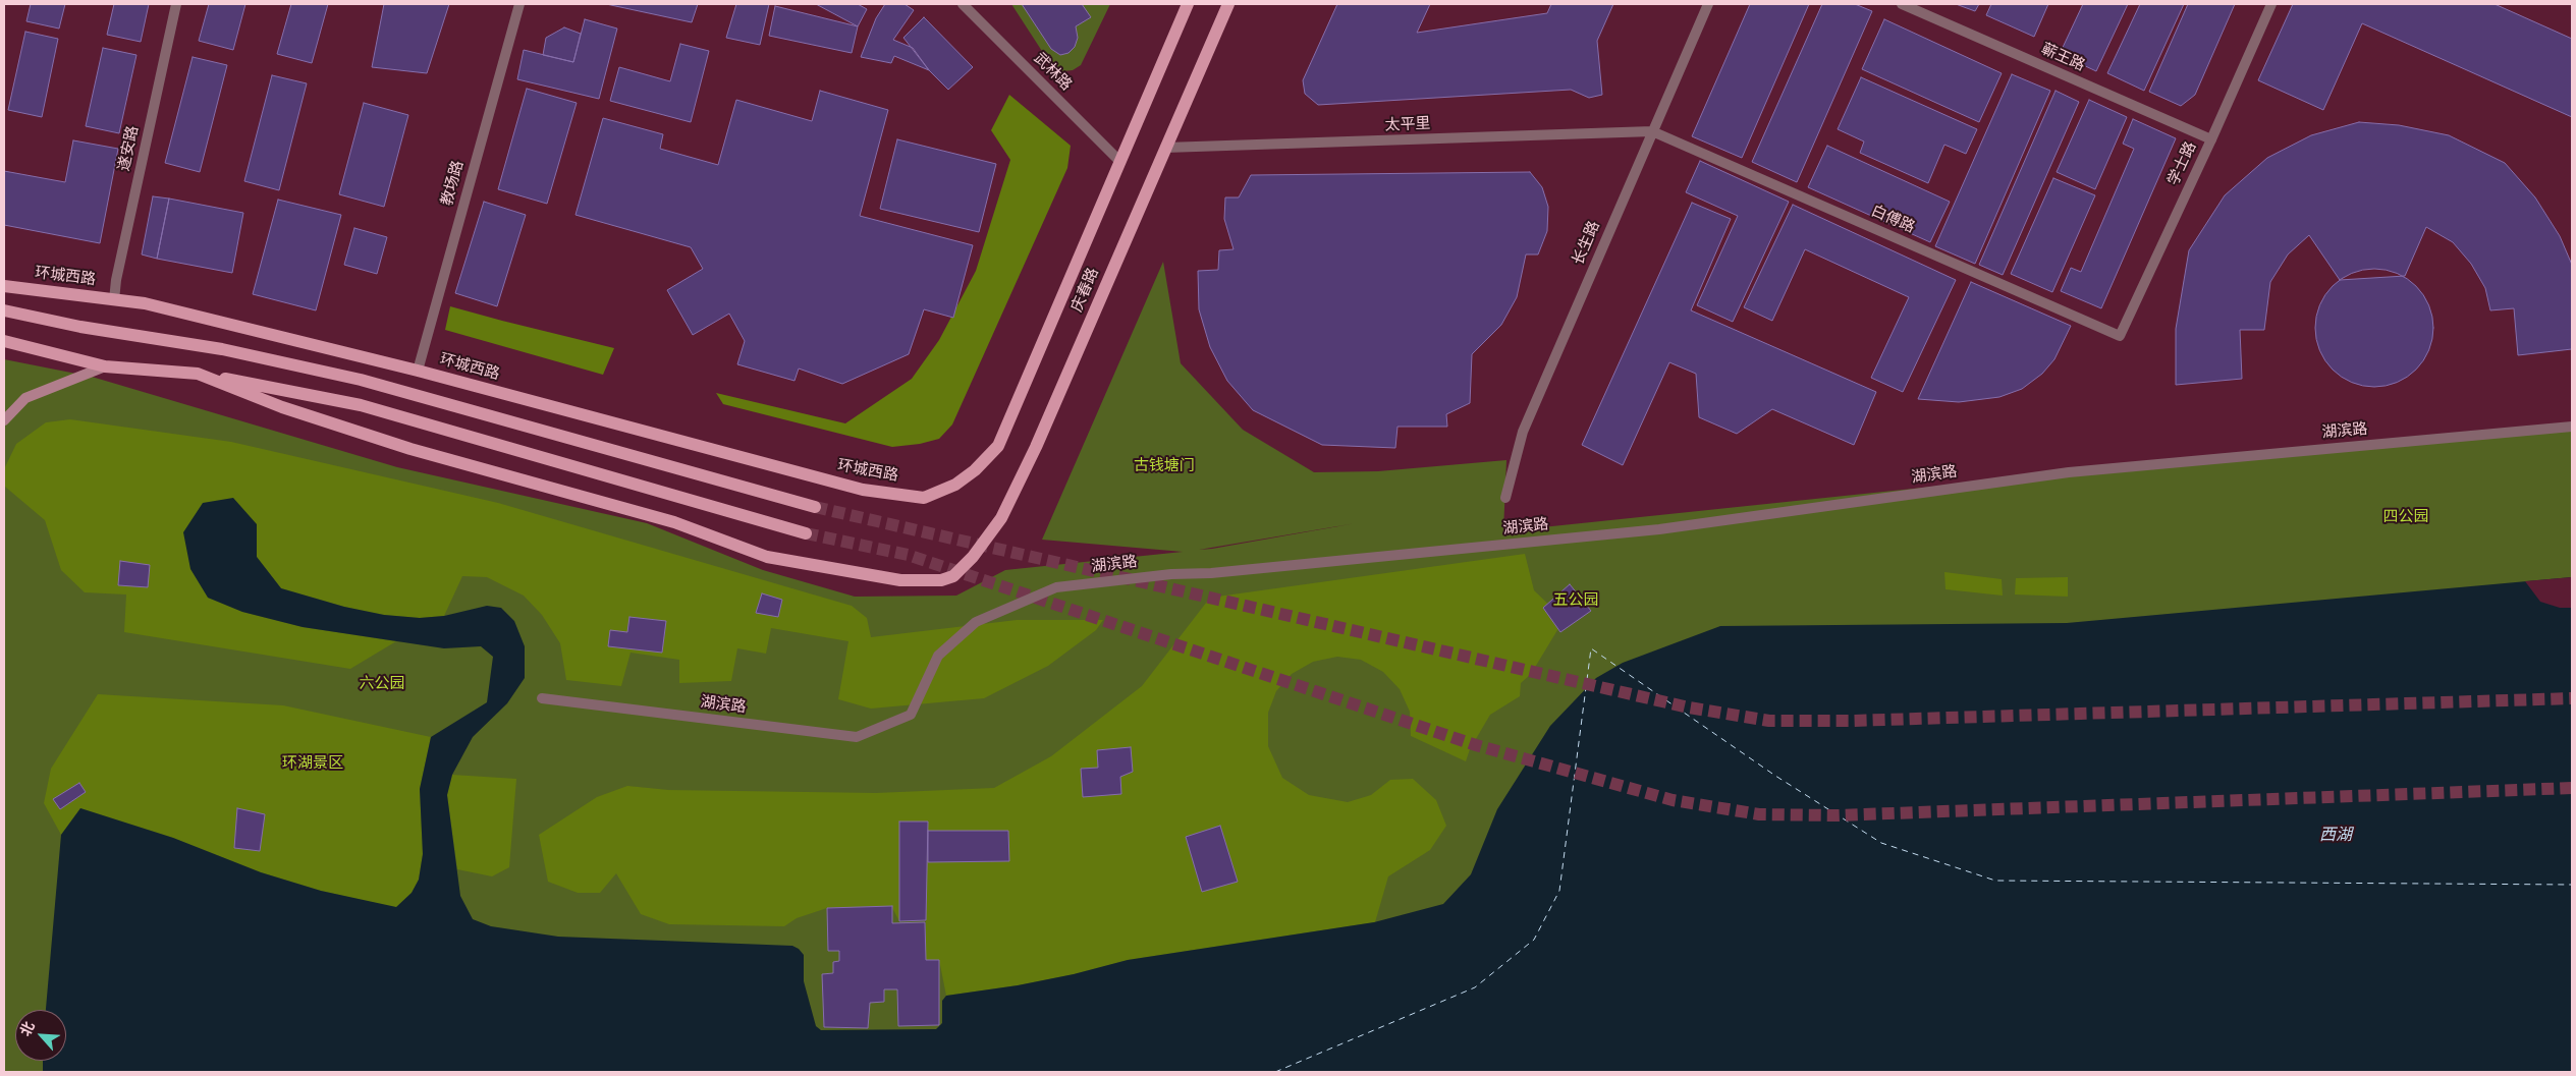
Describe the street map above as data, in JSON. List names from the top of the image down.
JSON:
{
  "streets": {
    "main road": ["环城西路", "庆春路"],
    "street": [
      "蕲王路",
      "武林路",
      "太平里",
      "遂安路",
      "学士路",
      "教场路",
      "白傅路",
      "长生路",
      "湖滨路"
    ]
  },
  "crossings": [
    ["蕲王路", "学士路"],
    ["武林路", "庆春路"],
    ["太平里", "白傅路"],
    ["太平里", "长生路"],
    ["太平里", "庆春路"],
    ["遂安路", "环城西路"],
    ["学士路", "白傅路"],
    ["教场路", "环城西路"],
    ["白傅路", "长生路"],
    ["环城西路", "庆春路"]
  ],
  "water": ["西湖"],
  "parks": [
    "古钱塘门",
    "四公园",
    "五公园",
    "六公园",
    "环湖景区"
  ],
  "north": "top left"
}
